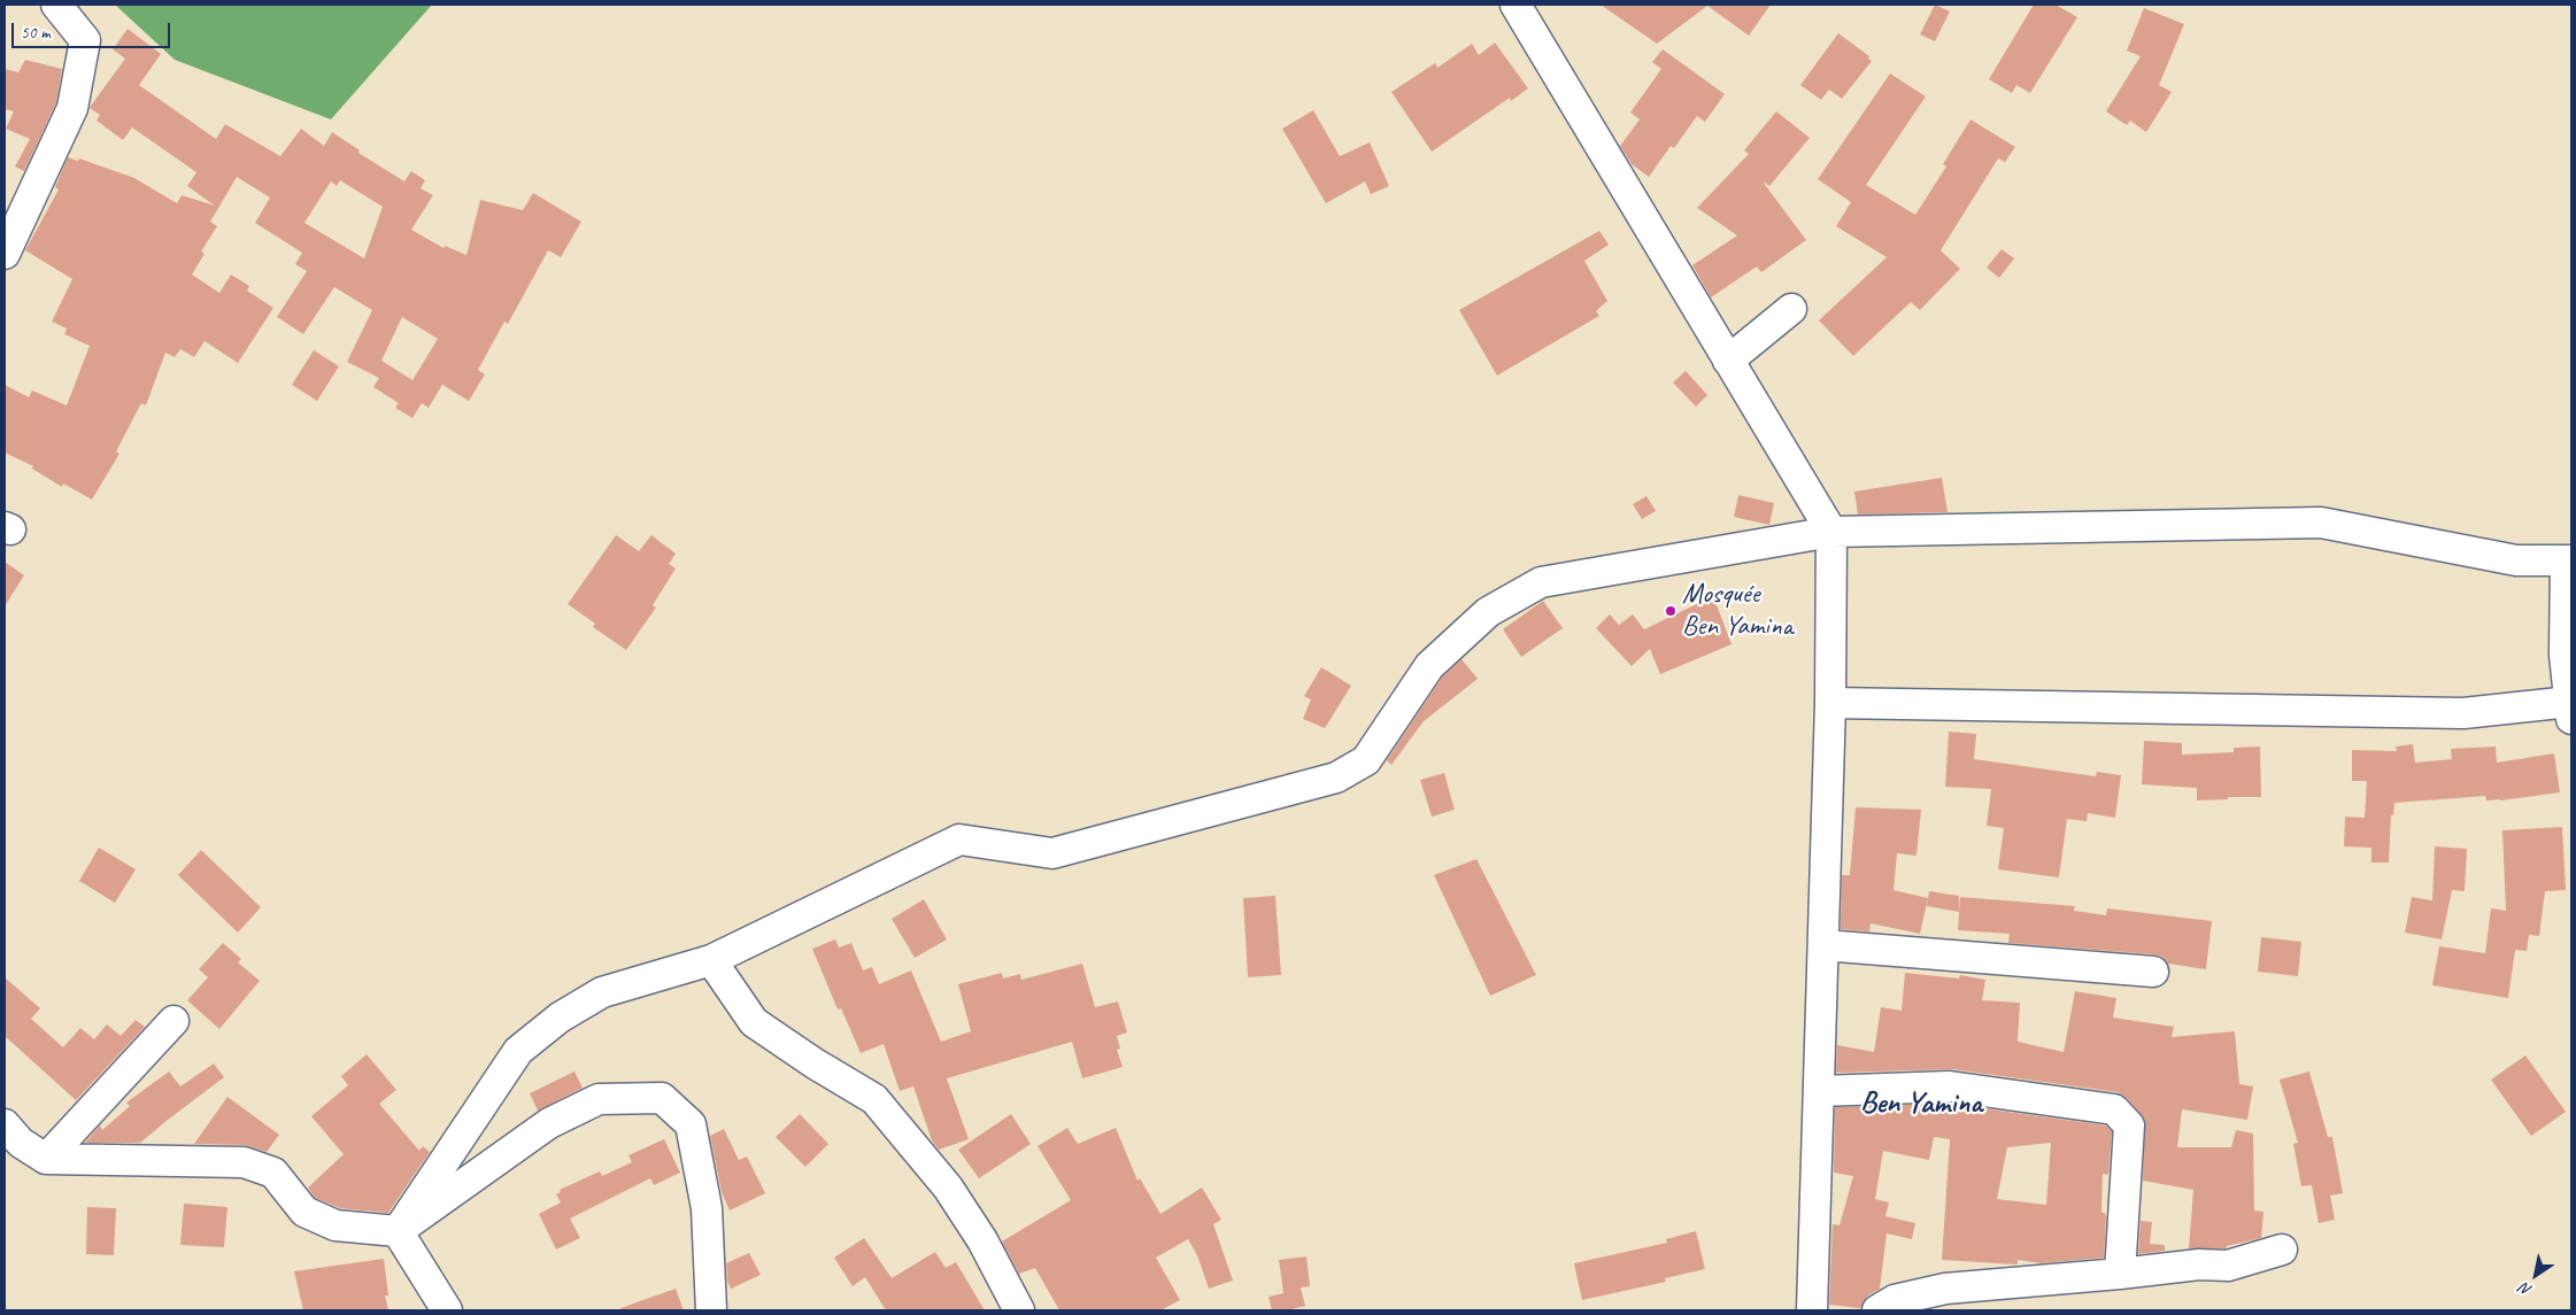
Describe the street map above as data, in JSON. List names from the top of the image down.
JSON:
{
  "districts": ["Ben Yamina"],
  "places": ["Mosquée Ben Yamina"],
  "scale_bar": "50 m",
  "north": "bottom left"
}
